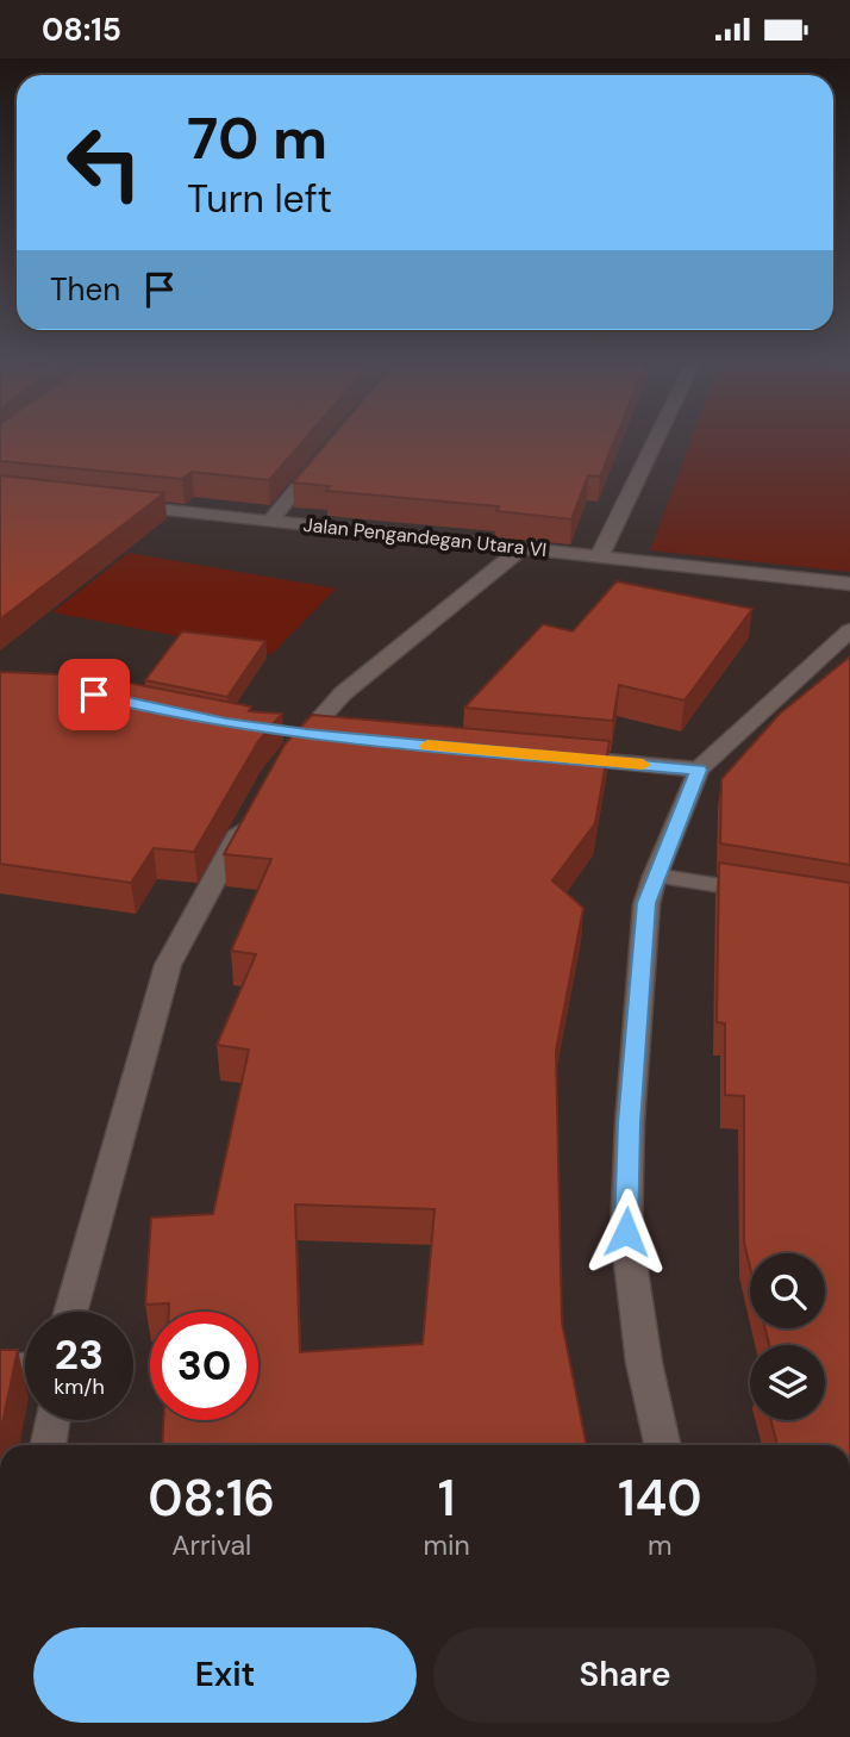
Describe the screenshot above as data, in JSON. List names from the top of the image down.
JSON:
{
  "streets": {
    "street": ["Jalan Pengandegan Utara VI"]
  },
  "page": {
    "status": "08:15",
    "turn": ["70 m", "Turn left"],
    "then": "Then",
    "speed": "23 km/h",
    "limit": "30",
    "eta": [
      "08:16",
      "Arrival",
      "1",
      "min",
      "140",
      "m"
    ],
    "buttons": ["Exit", "Share"]
  }
}
